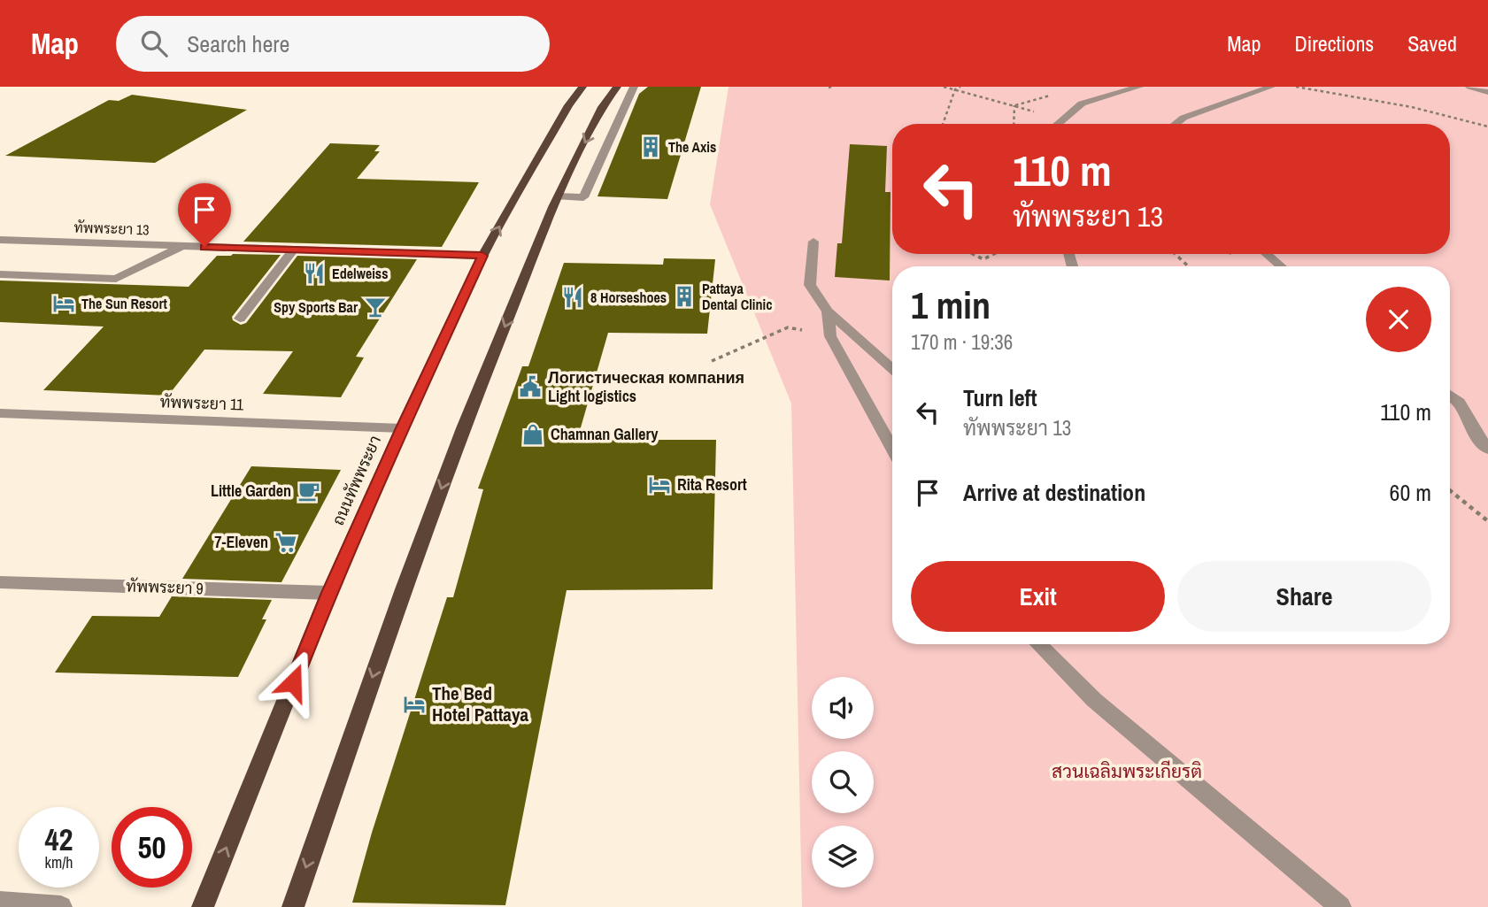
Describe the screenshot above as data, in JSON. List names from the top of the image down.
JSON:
{
  "streets": {
    "main road": ["ถนนทัพพระยา"],
    "street": ["ทัพพระยา 13", "ทัพพระยา 11", "ทัพพระยา 9"]
  },
  "crossings": [
    ["ทัพพระยา 13", "ถนนทัพพระยา"],
    ["ทัพพระยา 11", "ถนนทัพพระยา"],
    ["ถนนทัพพระยา", "ทัพพระยา 9"]
  ],
  "parks": ["สวนเฉลิมพระเกียรติ"],
  "places": {
    "building": ["The Axis", "Pattaya Dental Clinic"],
    "restaurant": ["Edelweiss", "8 Horseshoes"],
    "hotel": ["The Sun Resort", "Rita Resort", "The Bed Hotel Pattaya"],
    "bar": ["Spy Sports Bar"],
    "public building": ["Логистическая компания Light logistics"],
    "shop": ["Chamnan Gallery"],
    "cafe": ["Little Garden"],
    "supermarket": ["7-Eleven"]
  },
  "page": {
    "header": "Map",
    "search": "Search here",
    "nav": ["Map", "Directions", "Saved"],
    "turn": ["110 m", "ทัพพระยา 13"],
    "heading": ["1 min", "170 m · 19:36"],
    "list": [
      {
        "name": "Turn left",
        "note": "ทัพพระยา 13",
        "value": "110 m"
      },
      {
        "name": "Arrive at destination",
        "value": "60 m"
      }
    ],
    "buttons": ["Exit", "Share"],
    "speed": "42 km/h",
    "limit": "50"
  }
}
